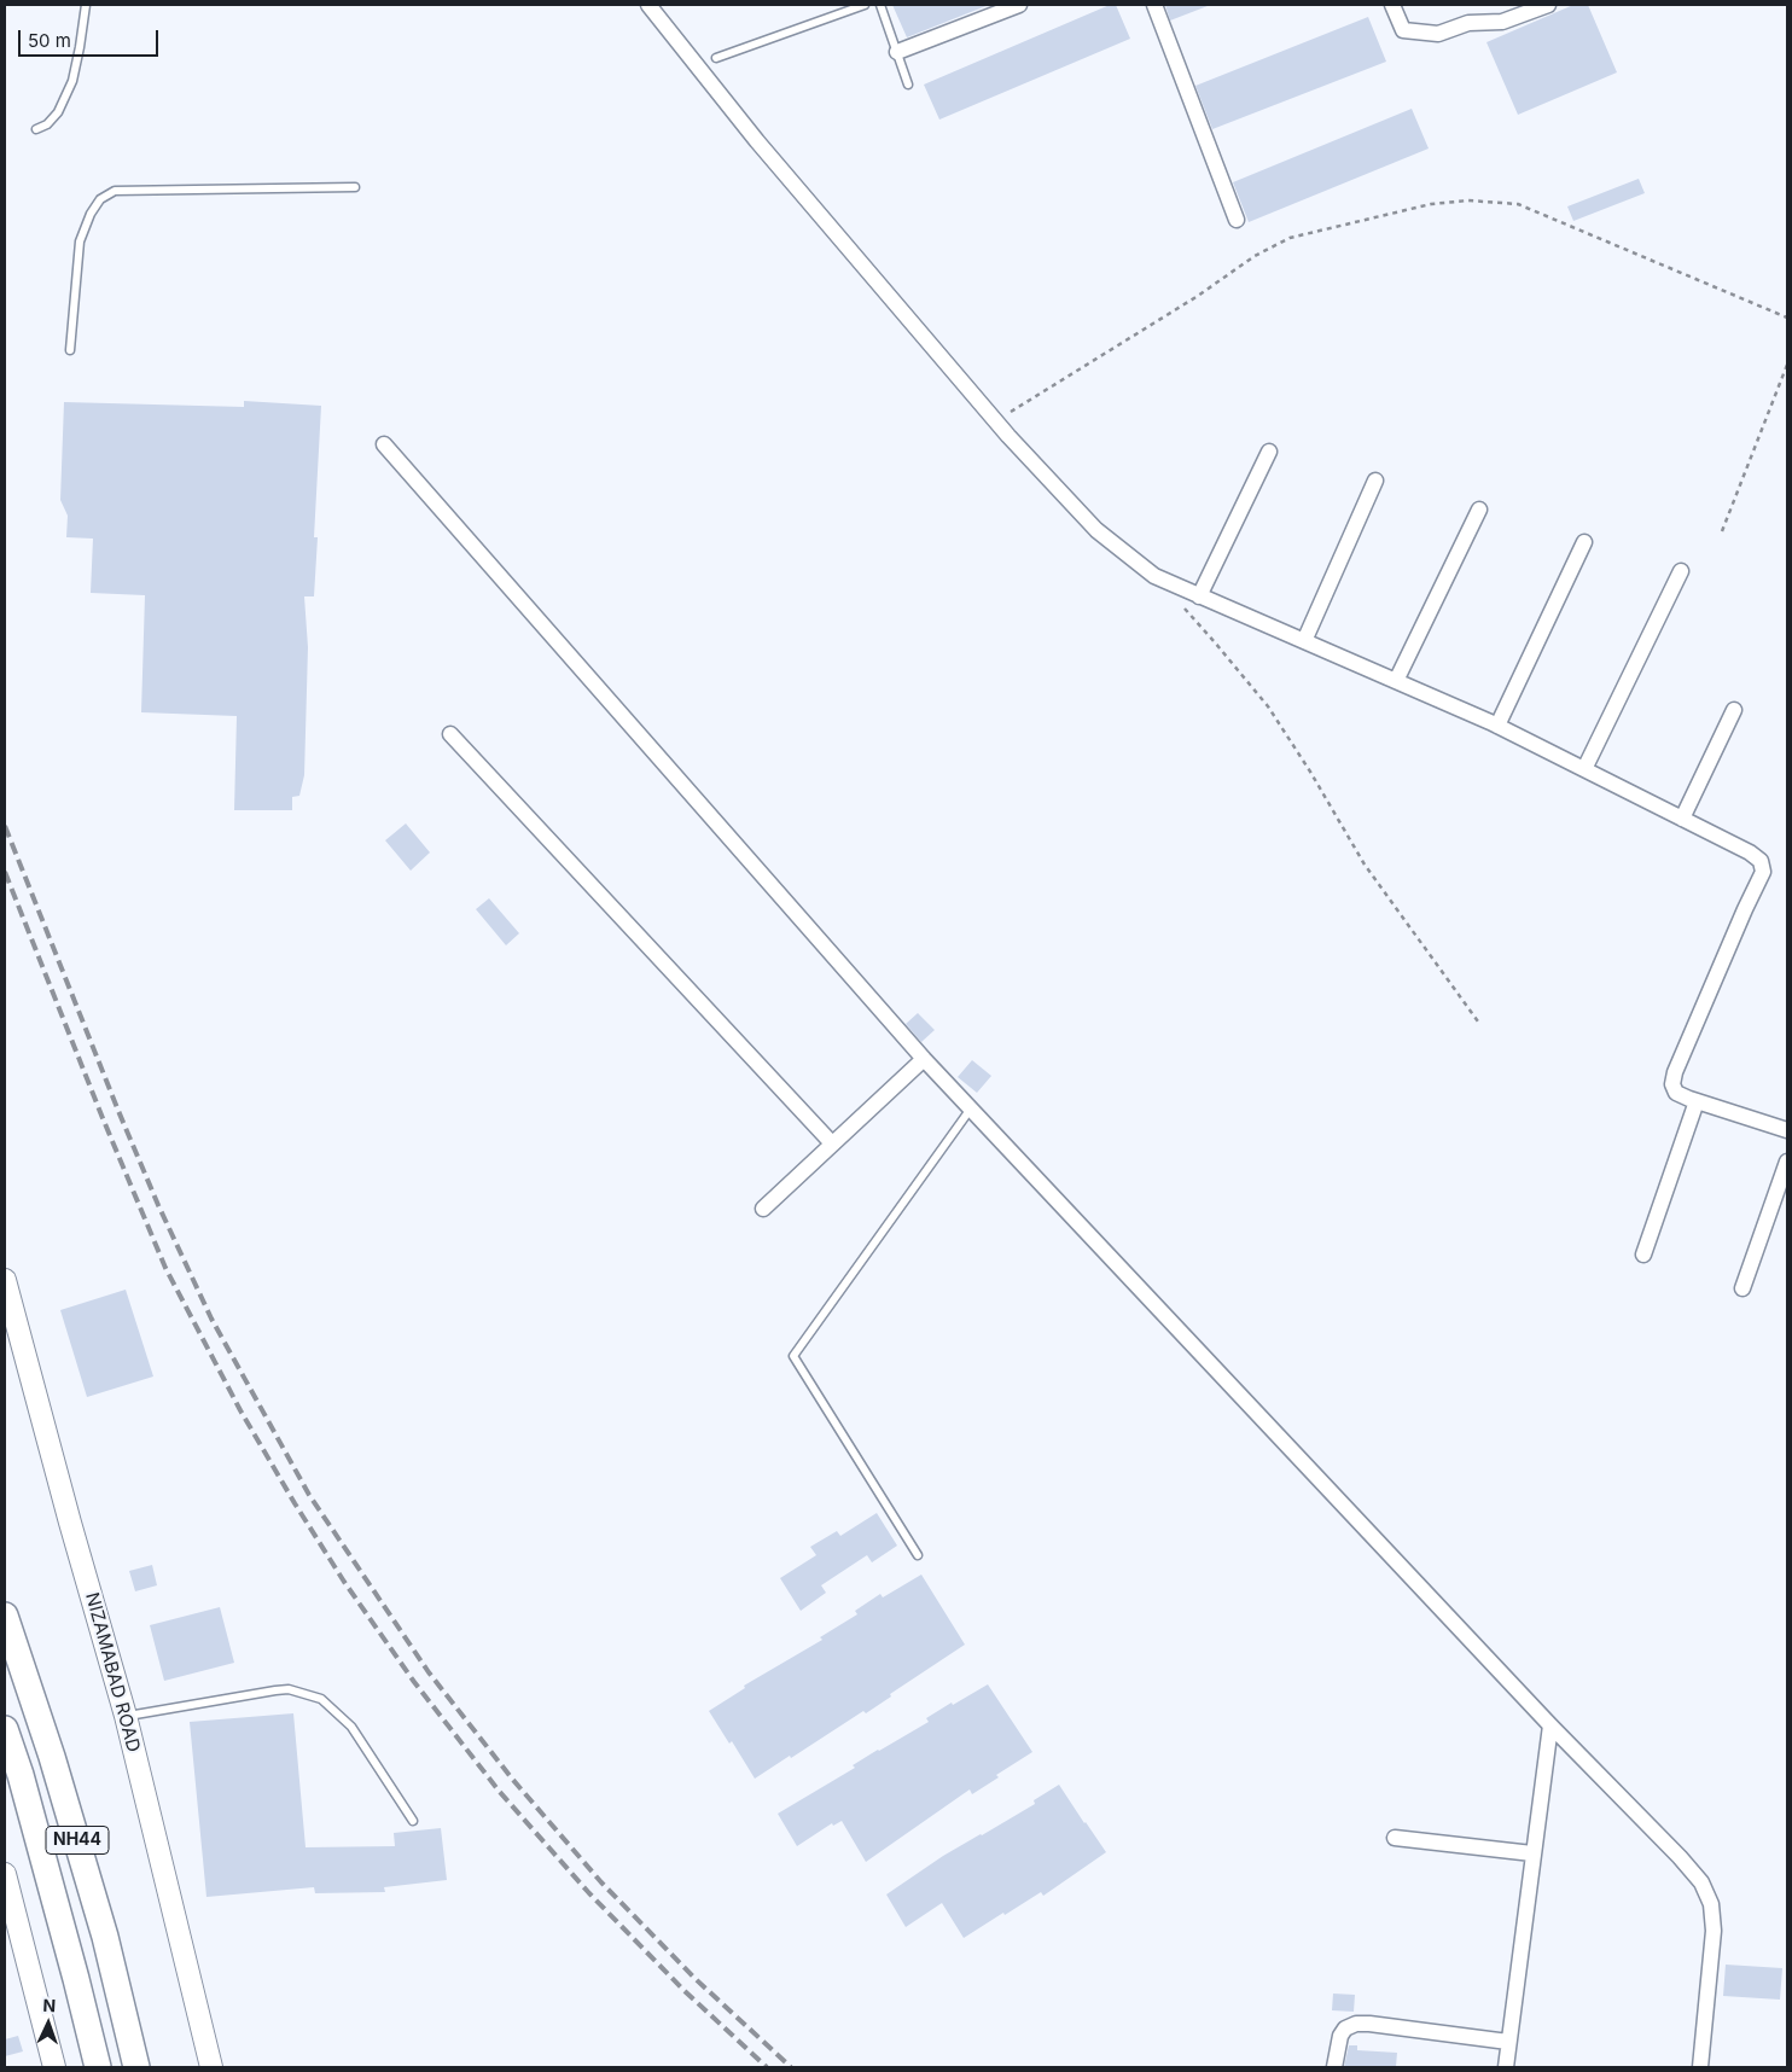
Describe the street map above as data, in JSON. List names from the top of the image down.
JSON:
{
  "streets": {
    "highway": ["NH44"],
    "main road": ["NIZAMABAD ROAD"]
  },
  "scale_bar": "50 m",
  "north": "top"
}
